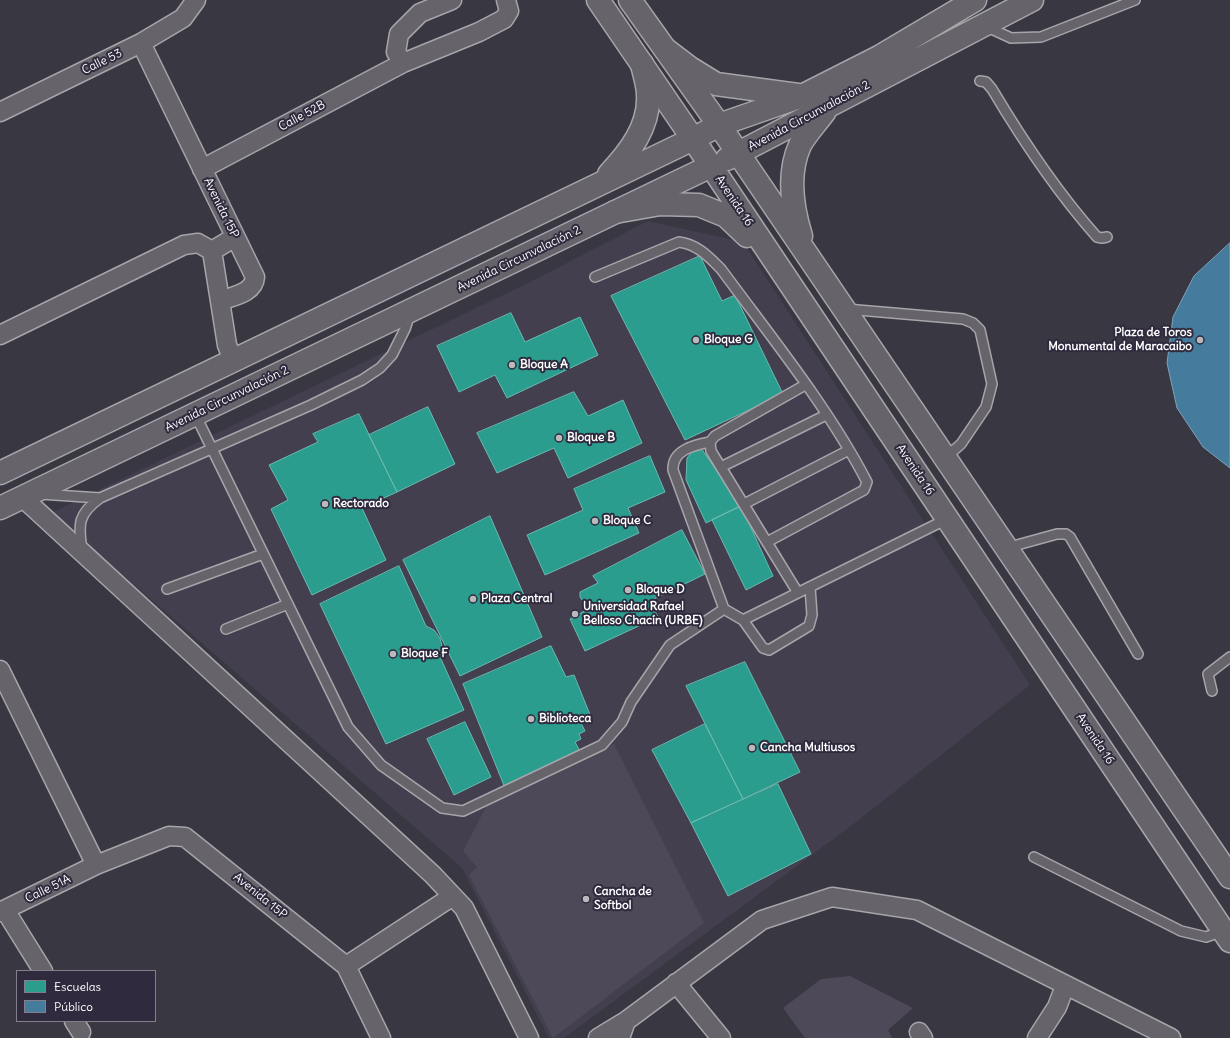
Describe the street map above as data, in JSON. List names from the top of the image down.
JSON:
{
  "streets": {
    "main road": ["Avenida Circunvalación 2", "Avenida 16"],
    "street": [
      "Calle 53",
      "Calle 52B",
      "Avenida 15P",
      "Calle 51A"
    ]
  },
  "crossings": [
    ["Calle 53", "Avenida 15P"],
    ["Calle 52B", "Avenida 15P"],
    ["Avenida Circunvalación 2", "Avenida 16"],
    ["Avenida 15P", "Calle 51A"]
  ],
  "places": [
    "Bloque G",
    "Plaza de Toros Monumental de Maracaibo",
    "Bloque A",
    "Bloque B",
    "Rectorado",
    "Bloque C",
    "Bloque D",
    "Plaza Central",
    "Universidad Rafael Belloso Chacín (URBE)",
    "Bloque F",
    "Biblioteca",
    "Cancha Multiusos",
    "Cancha de Softbol"
  ],
  "legend": ["Escuelas", "Público"]
}
